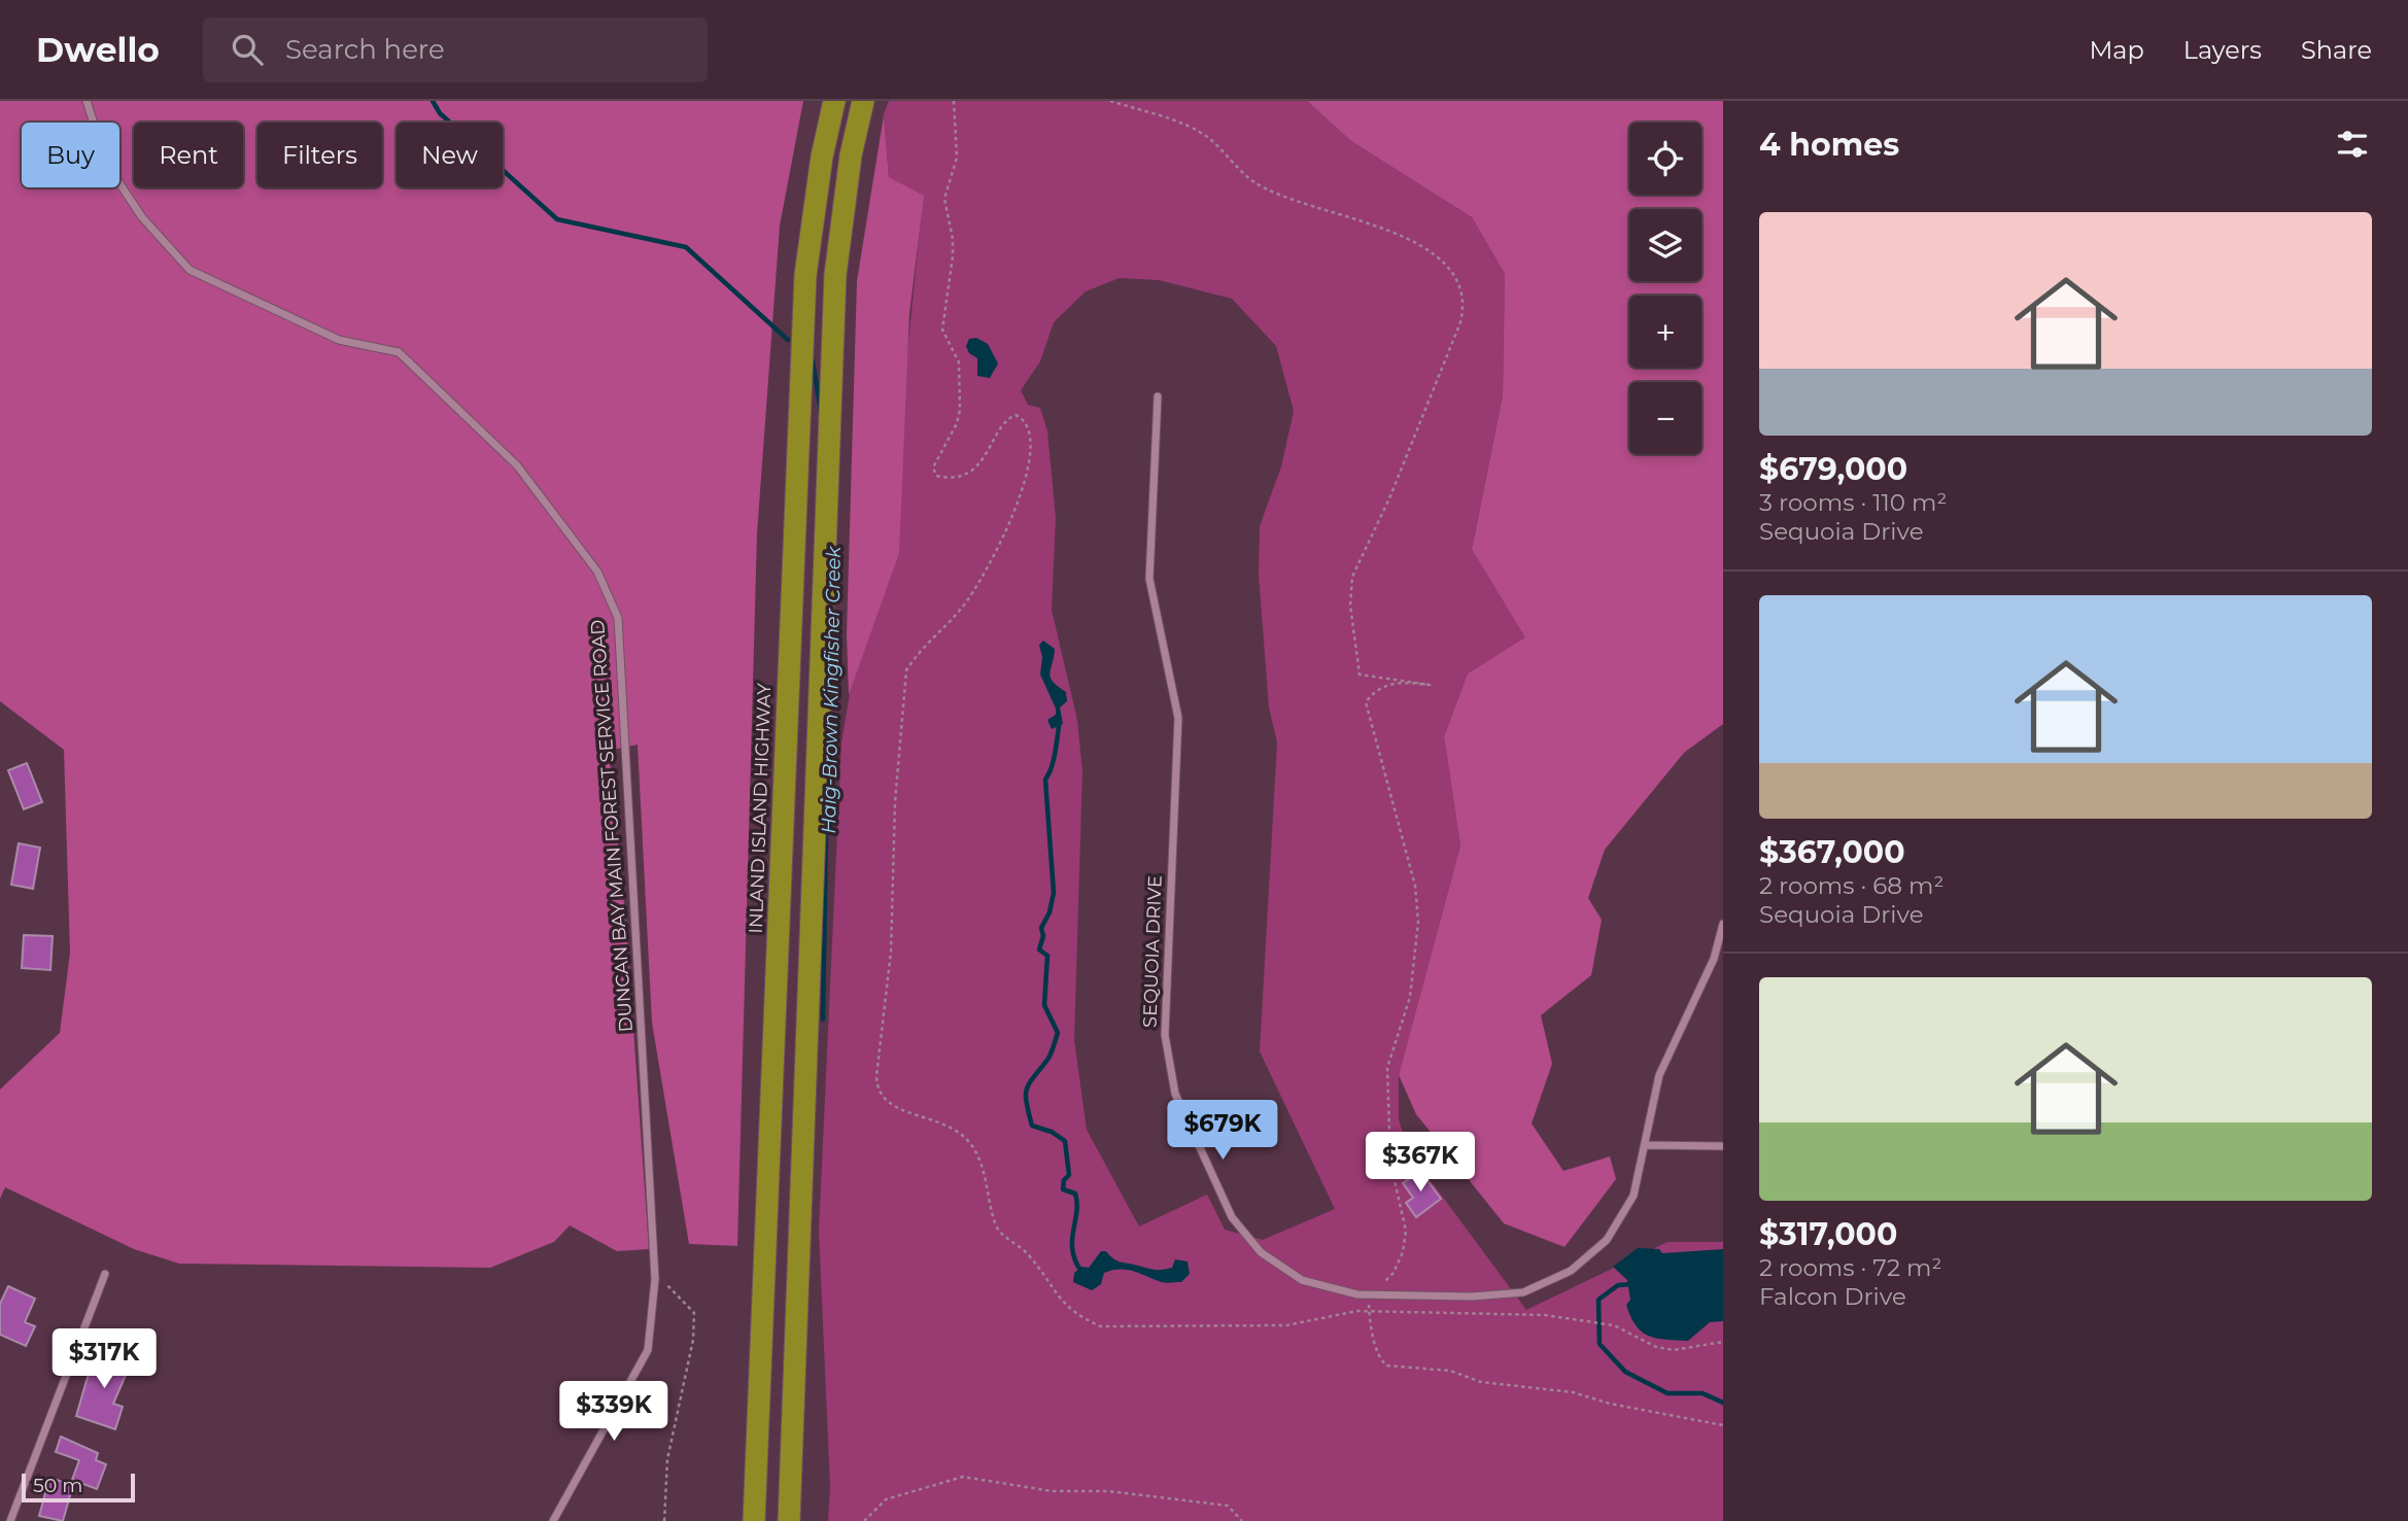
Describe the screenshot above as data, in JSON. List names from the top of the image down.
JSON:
{
  "streets": {
    "highway": ["INLAND ISLAND HIGHWAY"],
    "street": ["DUNCAN BAY MAIN FOREST SERVICE ROAD", "SEQUOIA DRIVE"]
  },
  "water": ["Haig-Brown Kingfisher Creek"],
  "scale_bar": "50 m",
  "page": {
    "header": "Dwello",
    "search": "Search here",
    "nav": ["Map", "Layers", "Share"],
    "heading": "4 homes",
    "map_buttons": ["+", "−"],
    "chip": [
      "Buy",
      "Rent",
      "Filters",
      "New"
    ],
    "list": [
      {
        "name": "$679,000",
        "note": "3 rooms · 110 m² · Sequoia Drive"
      },
      {
        "name": "$367,000",
        "note": "2 rooms · 68 m² · Sequoia Drive"
      },
      {
        "name": "$317,000",
        "note": "2 rooms · 72 m² · Falcon Drive"
      }
    ],
    "price": [
      "$679K",
      "$367K",
      "$317K",
      "$339K"
    ],
    "scale": "50 m"
  }
}
